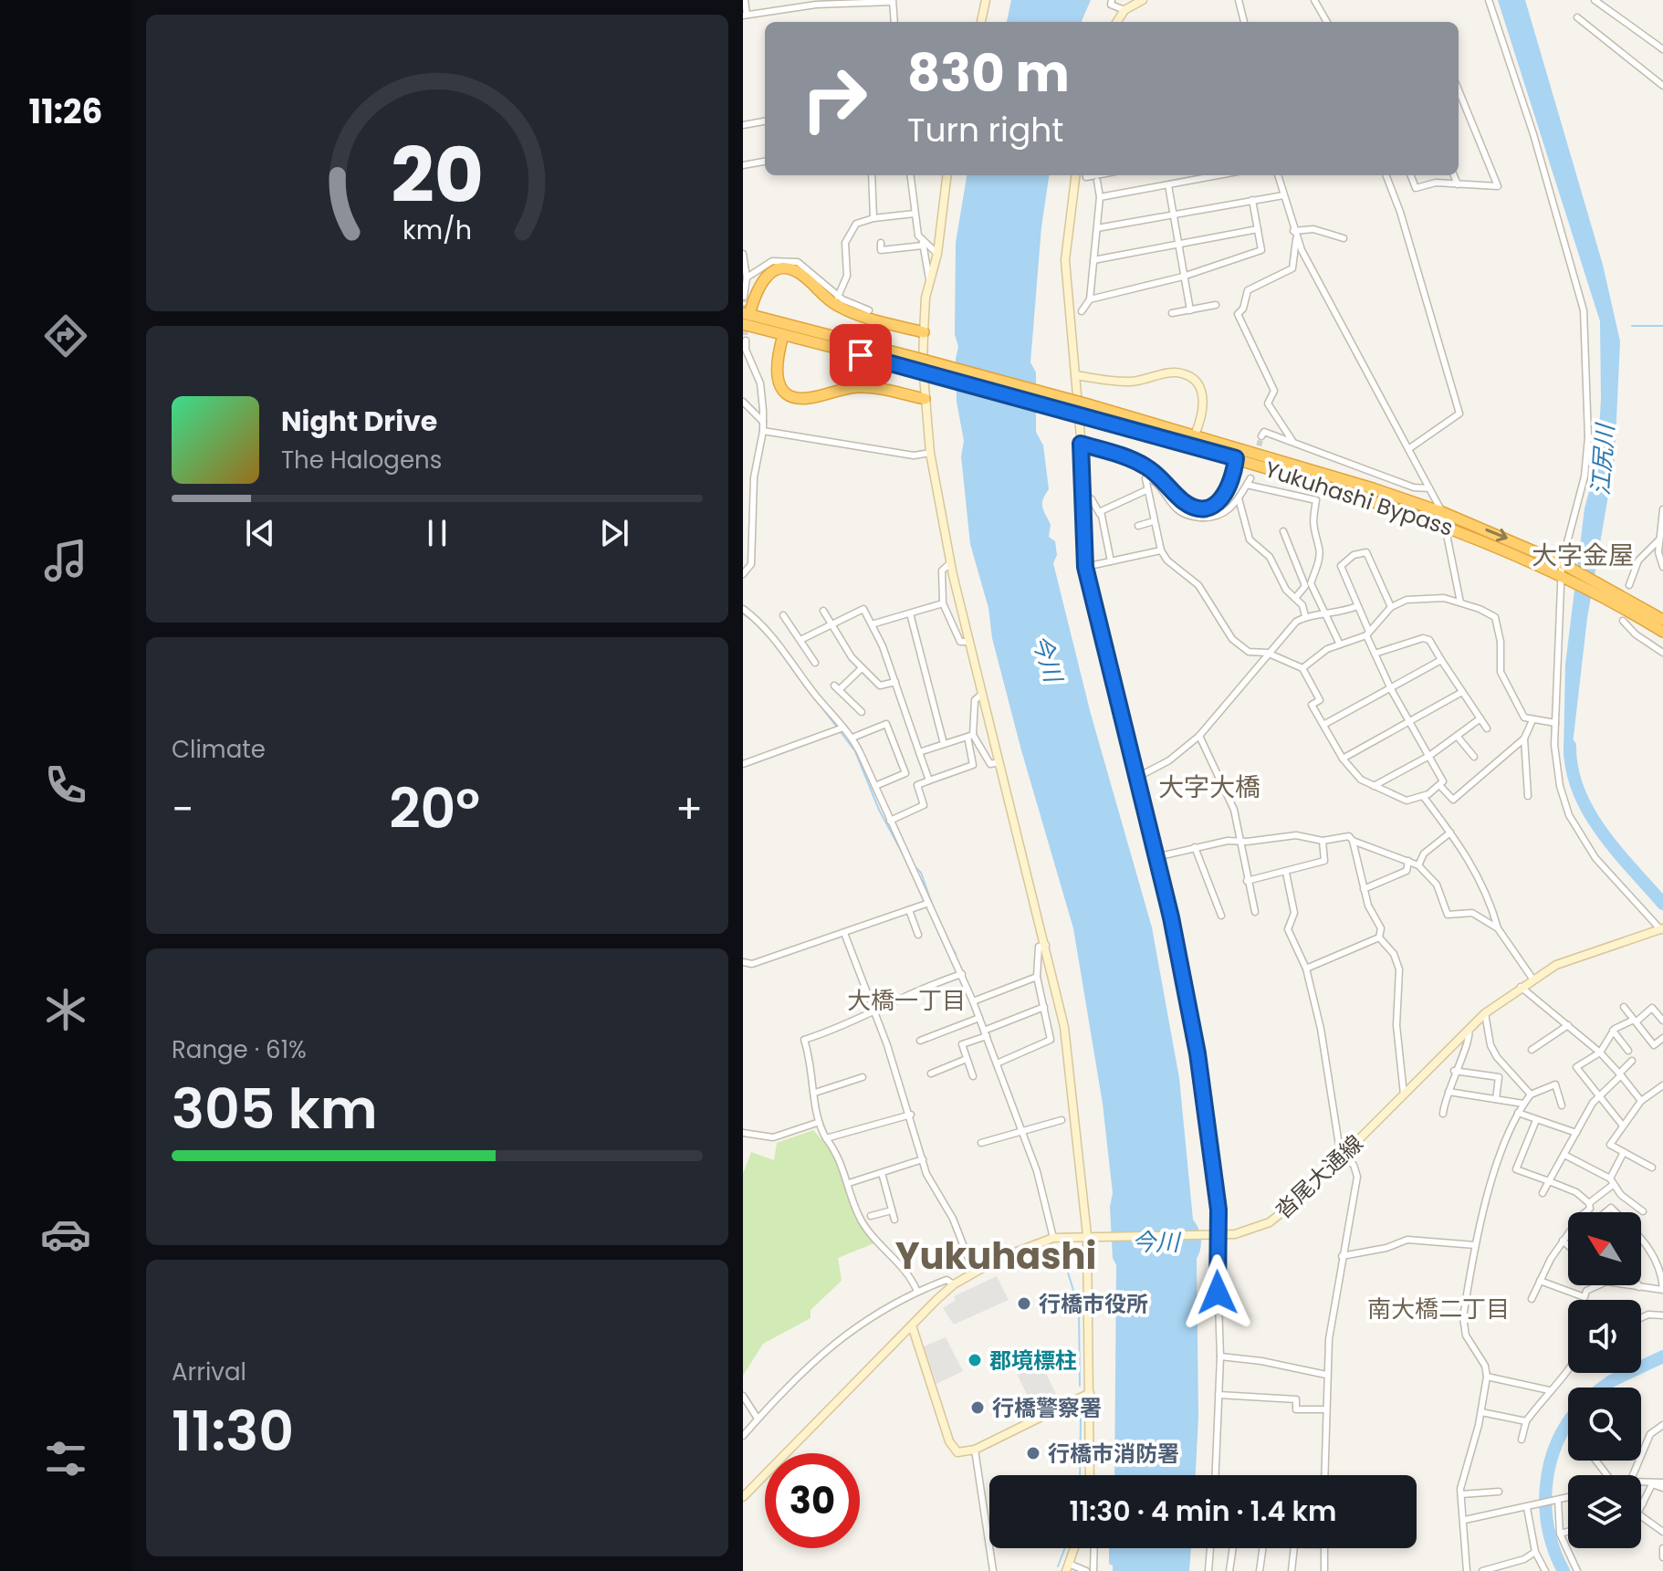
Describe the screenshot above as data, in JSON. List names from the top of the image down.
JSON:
{
  "streets": {
    "highway": ["Yukuhashi Bypass"],
    "street": ["沓尾大通線"]
  },
  "districts": [
    "大字金屋",
    "大字大橋",
    "大橋一丁目",
    "Yukuhashi",
    "南大橋二丁目"
  ],
  "water": ["江尻川", "今川"],
  "places": [
    "行橋市役所",
    "郡境標柱",
    "行橋警察署",
    "行橋市消防署"
  ],
  "north": "top left",
  "page": {
    "tabs": "11:26",
    "turn": ["830 m", "Turn right"],
    "song": ["Night Drive", "The Halogens"],
    "tile": [
      "Climate",
      ["Range · 61%", "305 km"],
      ["Arrival", "11:30"]
    ],
    "heat": ["−", "20°", "+"],
    "limit": "30",
    "trip": "11:30 · 4 min · 1.4 km",
    "gauge": ["20", "km/h"]
  }
}
